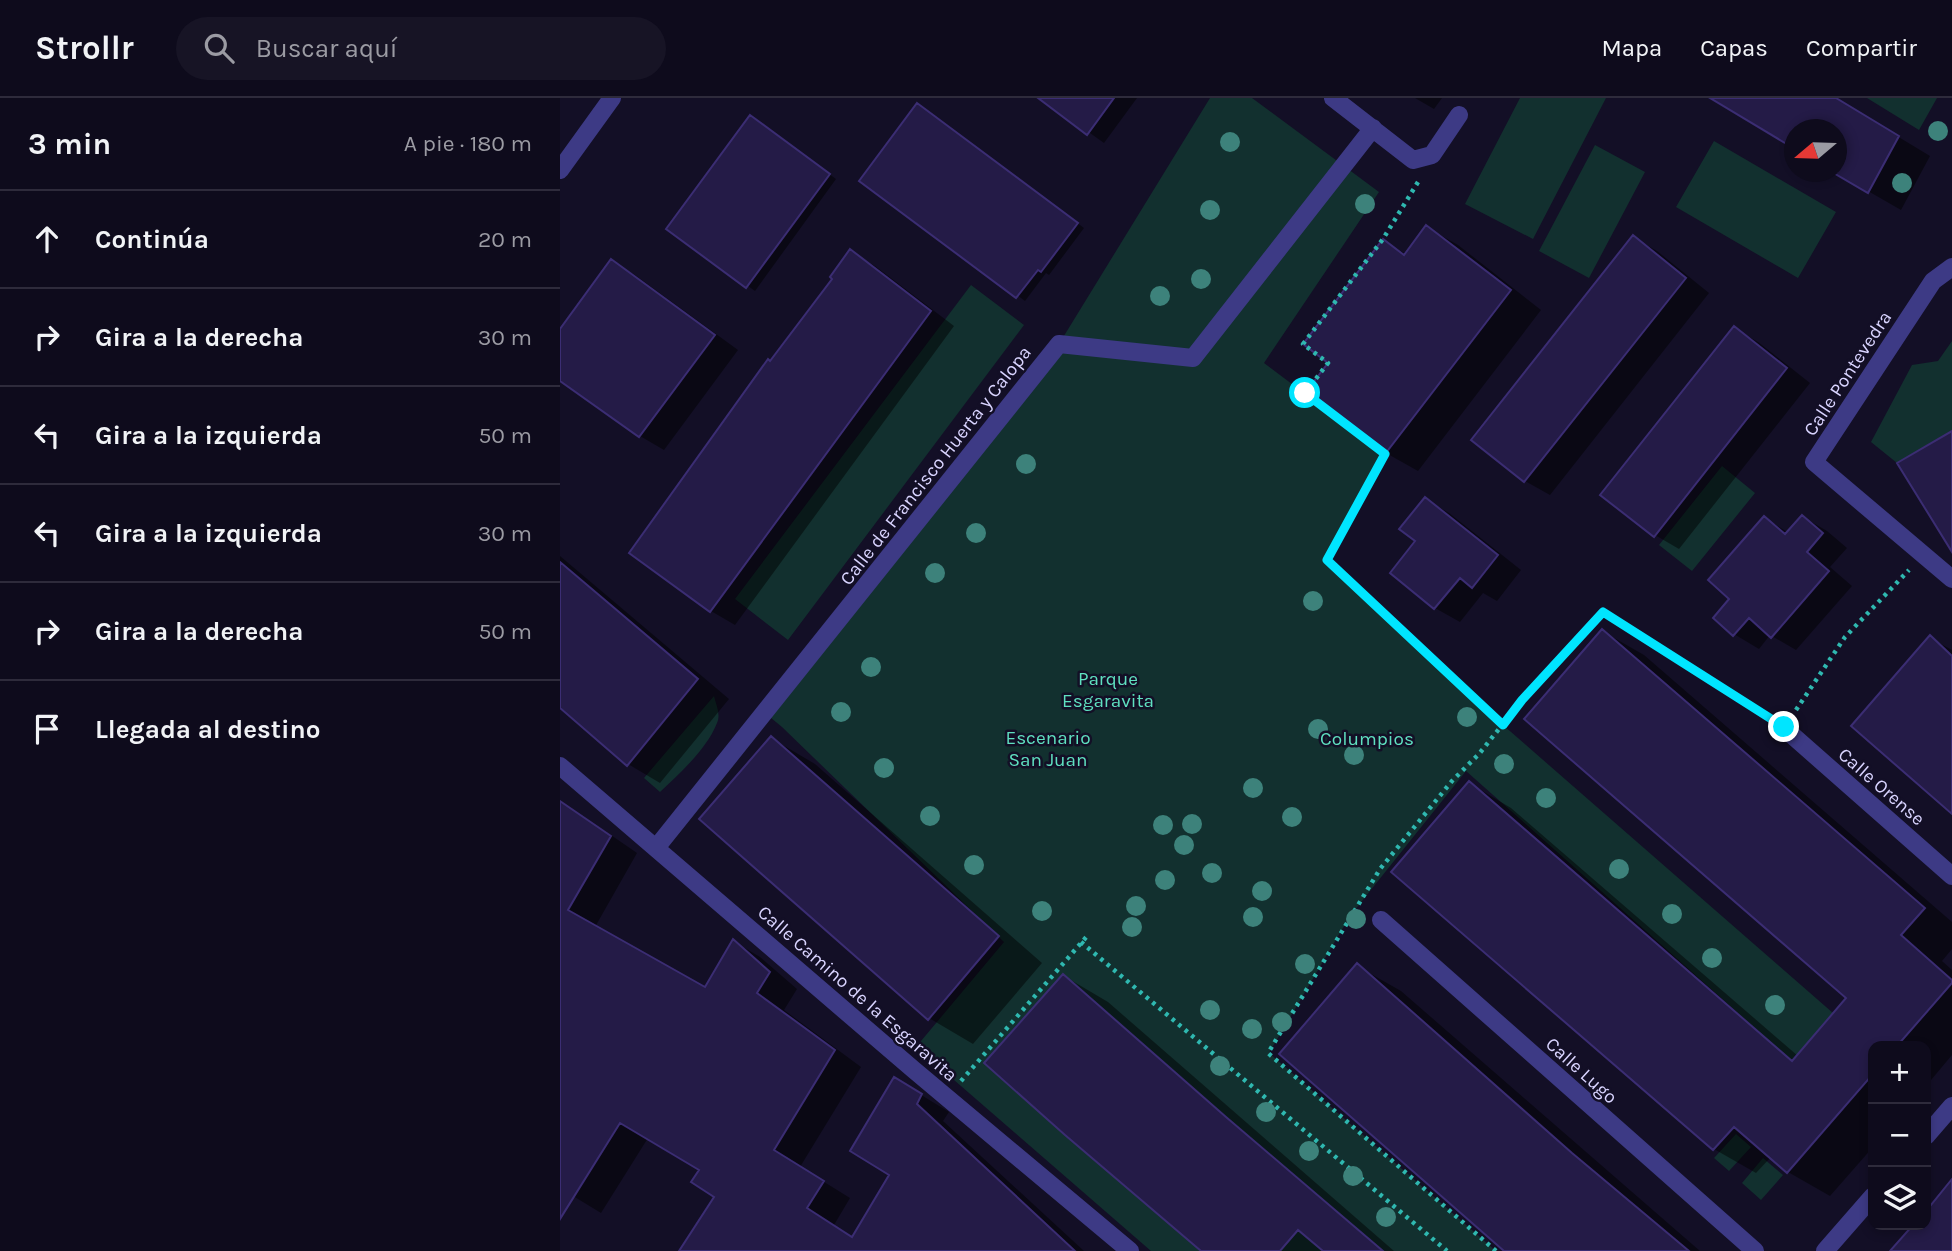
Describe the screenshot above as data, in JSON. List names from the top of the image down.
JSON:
{
  "streets": {
    "street": [
      "Calle Pontevedra",
      "Calle de Francisco Huerta y Calopa",
      "Calle Orense",
      "Calle Camino de la Esgaravita",
      "Calle Lugo"
    ]
  },
  "crossings": [
    ["Calle de Francisco Huerta y Calopa", "Calle Camino de la Esgaravita"]
  ],
  "parks": ["Parque Esgaravita", "Escenario San Juan", "Columpios"],
  "north": "left",
  "page": {
    "header": "Strollr",
    "search": "Buscar aquí",
    "nav": ["Mapa", "Capas", "Compartir"],
    "heading": ["3 min", "A pie · 180 m"],
    "list": [
      ["Continúa", "20 m"],
      ["Gira a la derecha", "30 m"],
      ["Gira a la izquierda", "50 m"],
      ["Gira a la izquierda", "30 m"],
      ["Gira a la derecha", "50 m"],
      "Llegada al destino"
    ],
    "map_buttons": ["+", "−"]
  }
}
